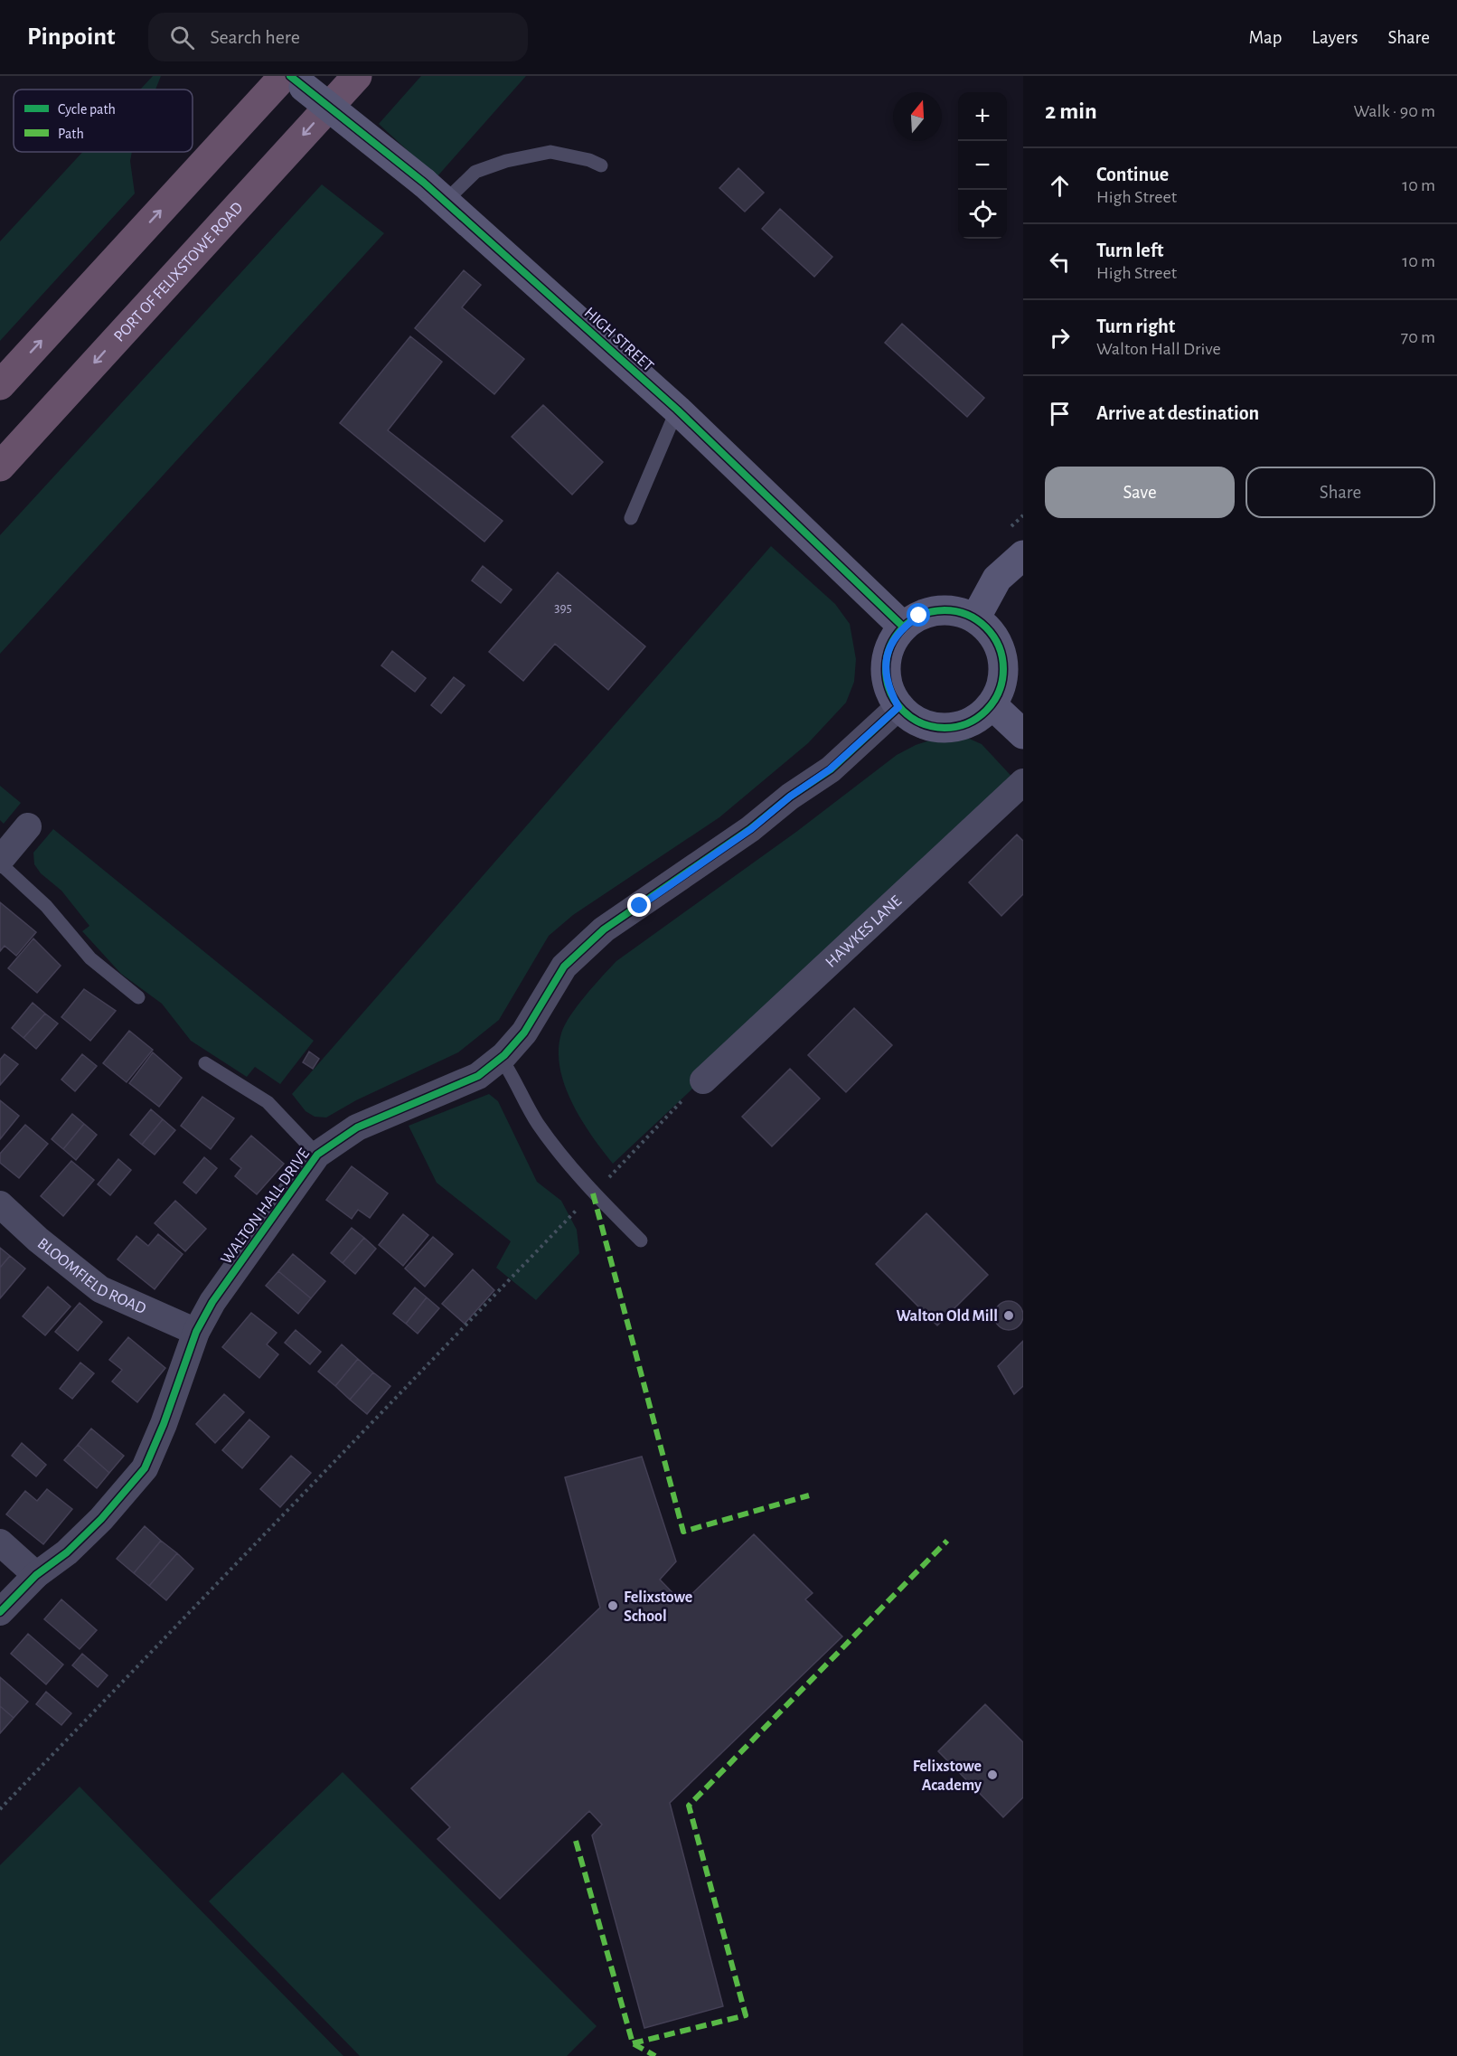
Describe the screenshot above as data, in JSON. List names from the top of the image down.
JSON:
{
  "streets": {
    "highway": ["PORT OF FELIXSTOWE ROAD"],
    "street": [
      "HIGH STREET",
      "HAWKES LANE",
      "WALTON HALL DRIVE",
      "BLOOMFIELD ROAD"
    ]
  },
  "crossings": [
    ["HIGH STREET", "WALTON HALL DRIVE"],
    ["WALTON HALL DRIVE", "BLOOMFIELD ROAD"]
  ],
  "places": ["Walton Old Mill", "Felixstowe School", "Felixstowe Academy"],
  "house_numbers": ["395"],
  "legend": ["Cycle path", "Path"],
  "north": "top",
  "page": {
    "header": "Pinpoint",
    "search": "Search here",
    "nav": ["Map", "Layers", "Share"],
    "heading": ["2 min", "Walk · 90 m"],
    "map_buttons": ["+", "−"],
    "list": [
      ["Continue", "High Street", "10 m"],
      ["Turn left", "High Street", "10 m"],
      ["Turn right", "Walton Hall Drive", "70 m"],
      "Arrive at destination"
    ],
    "buttons": ["Save", "Share"]
  }
}
